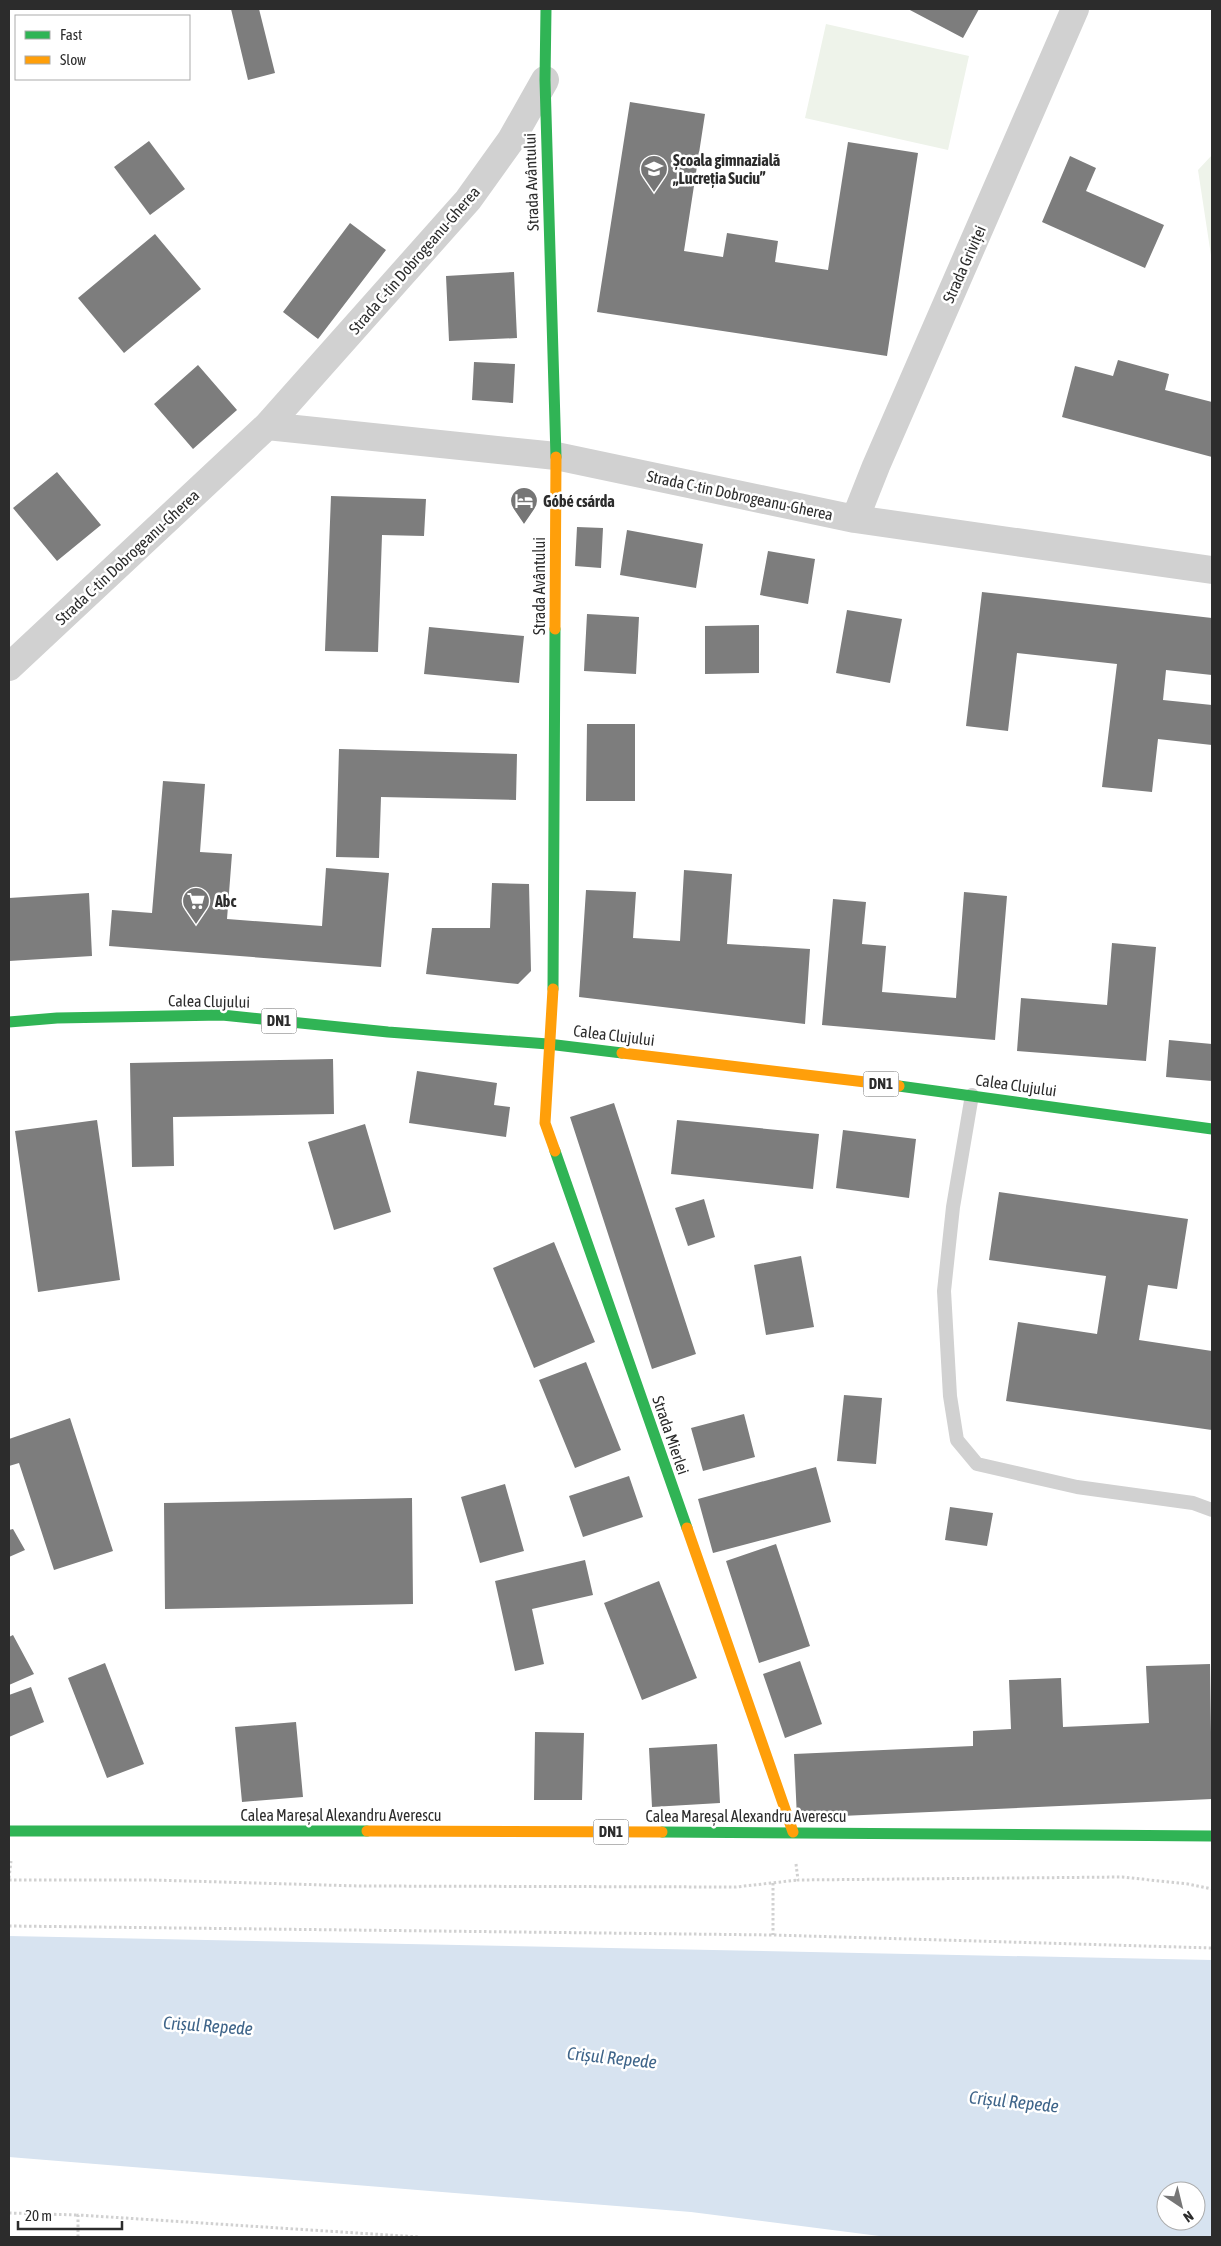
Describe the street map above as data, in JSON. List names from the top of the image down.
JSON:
{
  "streets": {
    "main road": [
      "Strada Avântului",
      "Calea Clujului",
      "DN1",
      "Strada Mierlei",
      "Calea Mareșal Alexandru Averescu"
    ],
    "street": ["Strada C-tin Dobrogeanu-Gherea", "Strada Griviței"]
  },
  "crossings": [
    ["Strada Avântului", "Strada C-tin Dobrogeanu-Gherea"],
    ["Strada Avântului", "Calea Clujului"],
    ["Strada Avântului", "Strada Mierlei"],
    ["Strada C-tin Dobrogeanu-Gherea", "Strada Griviței"],
    ["Calea Clujului", "Strada Mierlei"],
    ["Strada Mierlei", "Calea Mareșal Alexandru Averescu"]
  ],
  "water": ["Crișul Repede"],
  "places": {
    "school or university": ["Școala gimnazială „Lucreția Suciu”"],
    "hotel": ["Góbé csárda"],
    "supermarket": ["Abc"]
  },
  "legend": ["Fast", "Slow"],
  "scale_bar": "20 m",
  "north": "bottom right"
}
